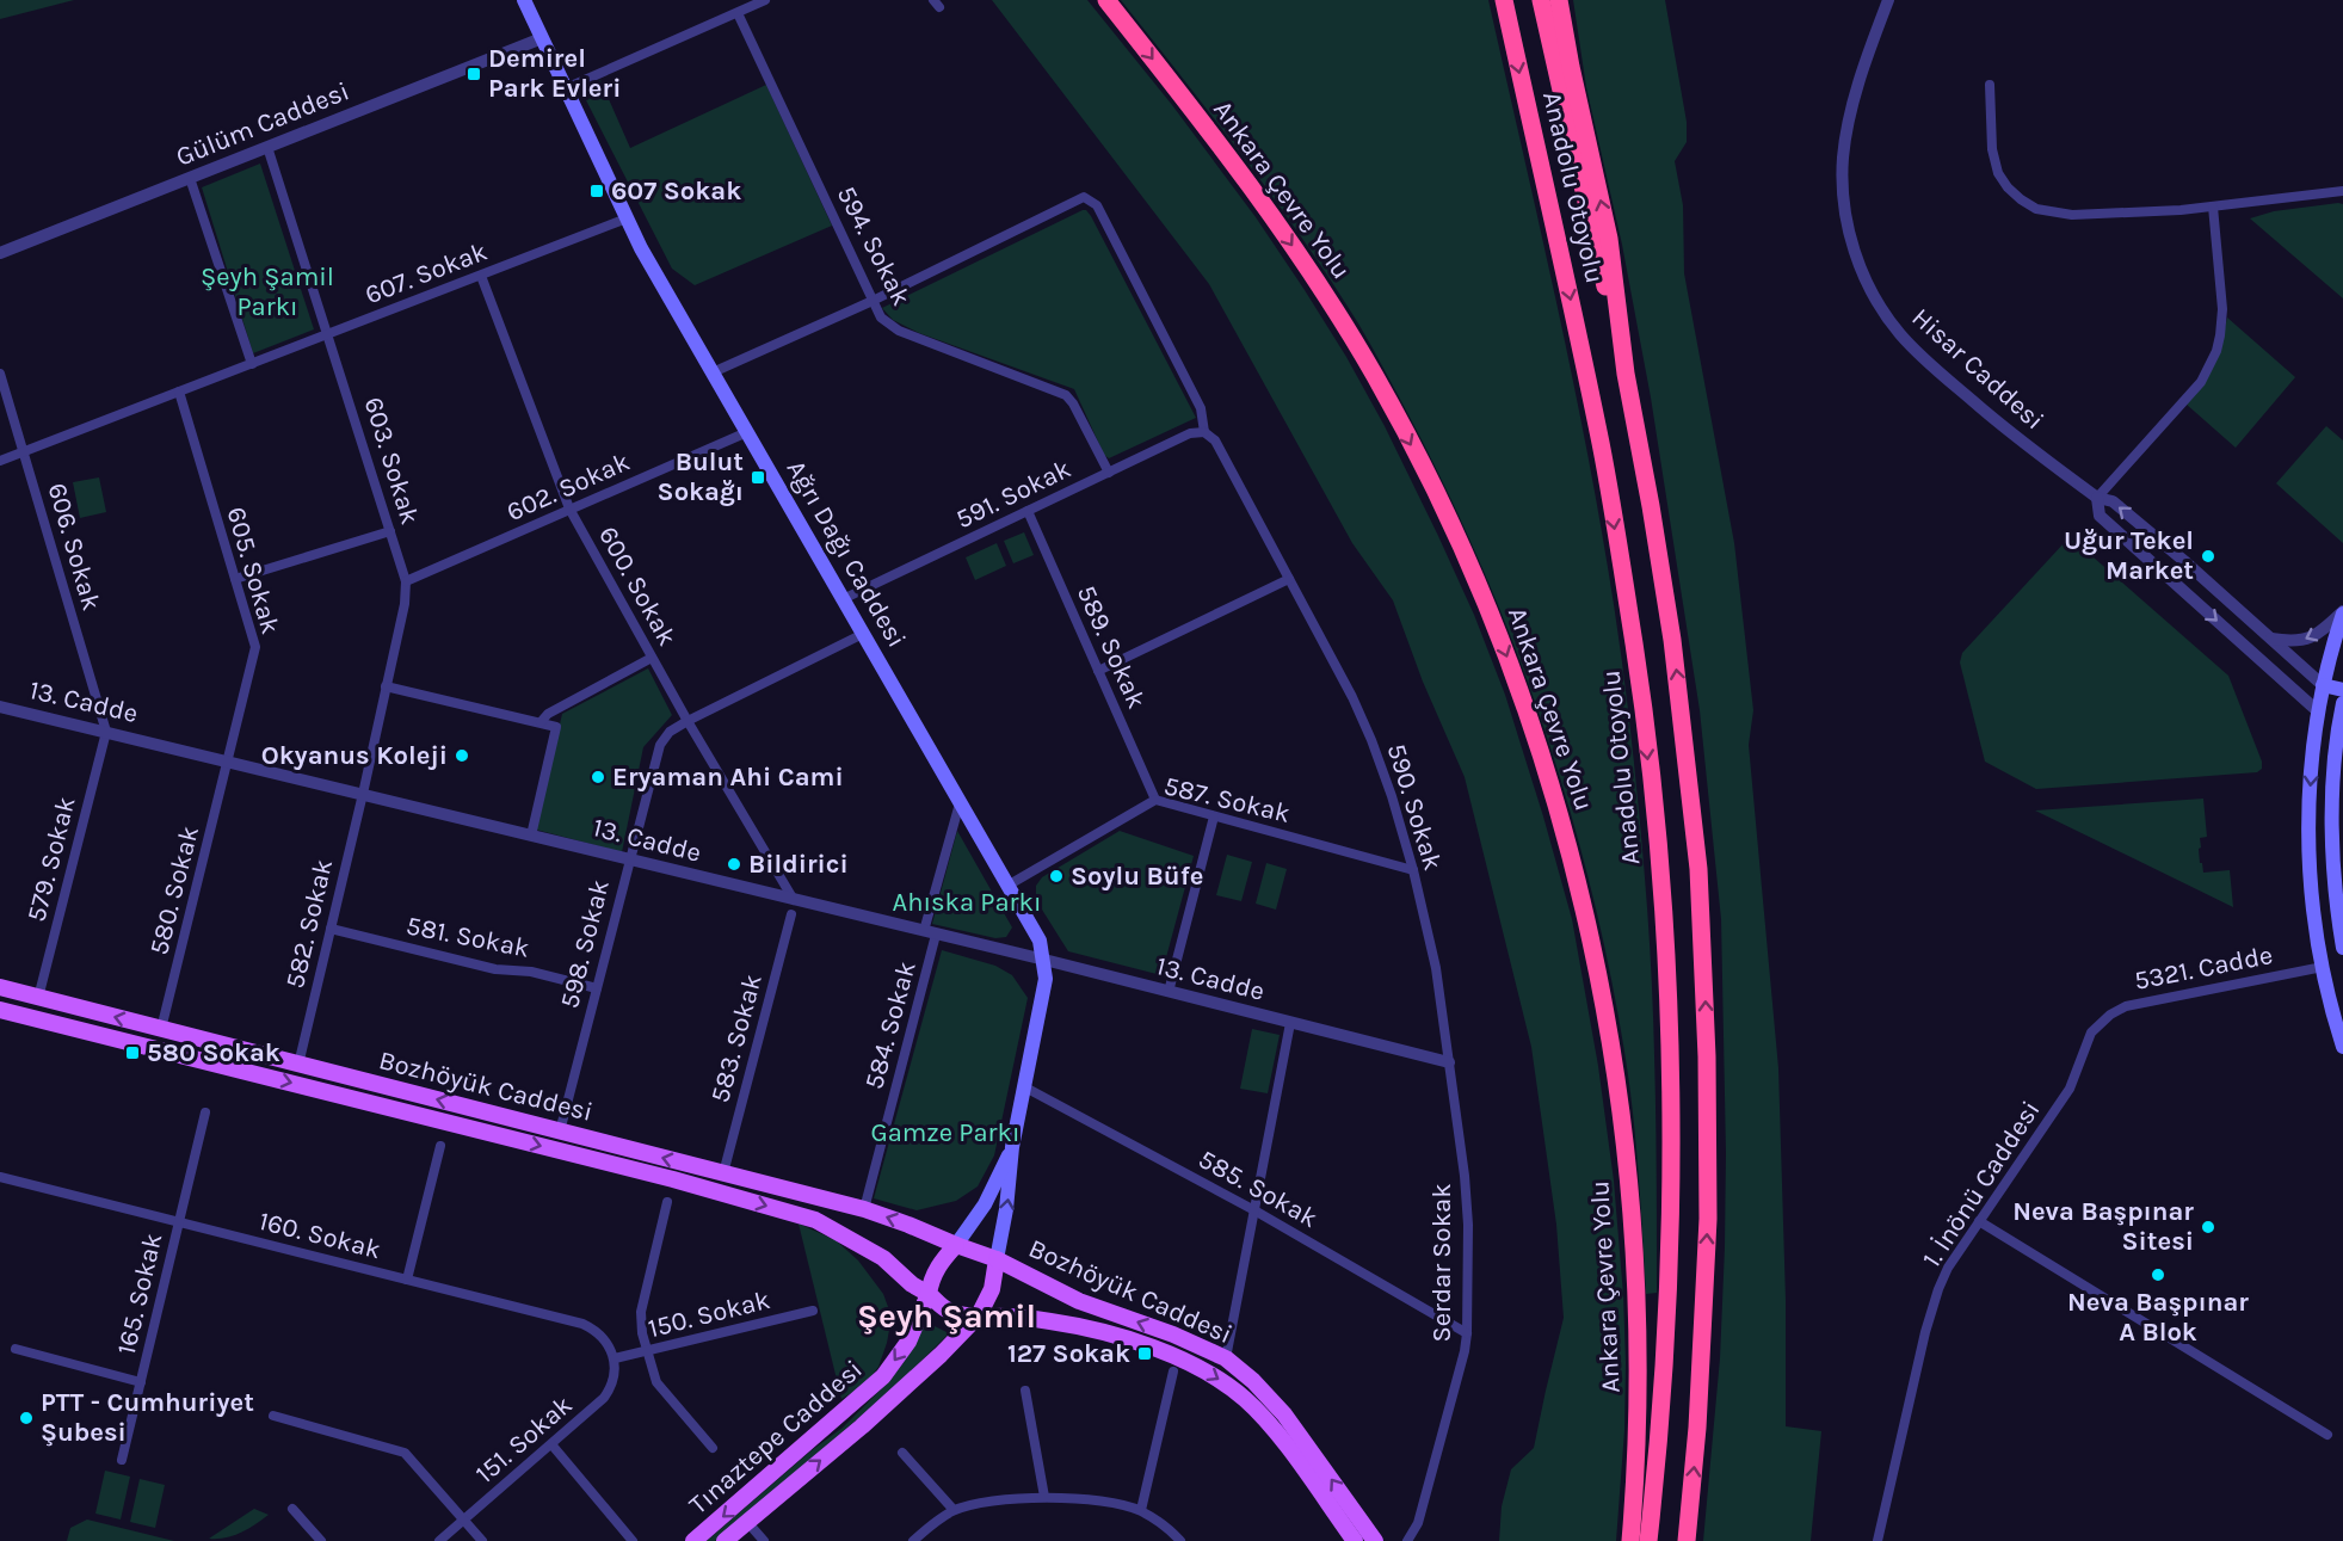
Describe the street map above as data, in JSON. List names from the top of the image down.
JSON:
{
  "streets": {
    "highway": ["Anadolu Otoyolu", "Ankara Çevre Yolu"],
    "main road": ["Ağrı Dağı Caddesi", "Bozhöyük Caddesi", "Tınaztepe Caddesi"],
    "street": [
      "Gülüm Caddesi",
      "594. Sokak",
      "607. Sokak",
      "Hisar Caddesi",
      "603. Sokak",
      "602. Sokak",
      "591. Sokak",
      "606. Sokak",
      "605. Sokak",
      "600. Sokak",
      "589. Sokak",
      "13. Cadde",
      "587. Sokak",
      "590. Sokak",
      "579. Sokak",
      "580. Sokak",
      "582. Sokak",
      "581. Sokak",
      "598. Sokak",
      "5321. Cadde",
      "584. Sokak",
      "583. Sokak",
      "1. İnönü Caddesi",
      "585. Sokak",
      "160. Sokak",
      "Serdar Sokak",
      "165. Sokak",
      "150. Sokak",
      "151. Sokak"
    ]
  },
  "crossings": [
    ["Gülüm Caddesi", "603. Sokak"],
    ["Gülüm Caddesi", "Ağrı Dağı Caddesi"],
    ["594. Sokak", "591. Sokak"],
    ["607. Sokak", "603. Sokak"],
    ["607. Sokak", "606. Sokak"],
    ["607. Sokak", "Ağrı Dağı Caddesi"],
    ["607. Sokak", "605. Sokak"],
    ["607. Sokak", "600. Sokak"],
    ["603. Sokak", "602. Sokak"],
    ["603. Sokak", "13. Cadde"],
    ["603. Sokak", "582. Sokak"],
    ["602. Sokak", "Ağrı Dağı Caddesi"],
    ["602. Sokak", "600. Sokak"],
    ["591. Sokak", "Ağrı Dağı Caddesi"],
    ["591. Sokak", "589. Sokak"],
    ["591. Sokak", "590. Sokak"],
    ["606. Sokak", "13. Cadde"],
    ["606. Sokak", "579. Sokak"],
    ["Ağrı Dağı Caddesi", "13. Cadde"],
    ["Ağrı Dağı Caddesi", "587. Sokak"],
    ["Ağrı Dağı Caddesi", "598. Sokak"],
    ["Ağrı Dağı Caddesi", "584. Sokak"],
    ["Ağrı Dağı Caddesi", "Bozhöyük Caddesi"],
    ["Ağrı Dağı Caddesi", "585. Sokak"],
    ["Ağrı Dağı Caddesi", "Tınaztepe Caddesi"],
    ["605. Sokak", "13. Cadde"],
    ["605. Sokak", "580. Sokak"],
    ["600. Sokak", "13. Cadde"],
    ["600. Sokak", "598. Sokak"],
    ["589. Sokak", "587. Sokak"],
    ["13. Cadde", "590. Sokak"],
    ["13. Cadde", "579. Sokak"],
    ["13. Cadde", "580. Sokak"],
    ["13. Cadde", "582. Sokak"],
    ["13. Cadde", "598. Sokak"],
    ["13. Cadde", "584. Sokak"],
    ["13. Cadde", "Serdar Sokak"],
    ["587. Sokak", "590. Sokak"],
    ["590. Sokak", "Serdar Sokak"],
    ["579. Sokak", "Bozhöyük Caddesi"],
    ["580. Sokak", "Bozhöyük Caddesi"],
    ["582. Sokak", "581. Sokak"],
    ["582. Sokak", "Bozhöyük Caddesi"],
    ["581. Sokak", "598. Sokak"],
    ["598. Sokak", "Bozhöyük Caddesi"],
    ["5321. Cadde", "1. İnönü Caddesi"],
    ["584. Sokak", "Bozhöyük Caddesi"],
    ["583. Sokak", "Bozhöyük Caddesi"],
    ["Bozhöyük Caddesi", "Tınaztepe Caddesi"],
    ["585. Sokak", "Serdar Sokak"],
    ["160. Sokak", "165. Sokak"],
    ["160. Sokak", "150. Sokak"],
    ["160. Sokak", "151. Sokak"],
    ["150. Sokak", "151. Sokak"]
  ],
  "districts": ["Şeyh Şamil"],
  "parks": ["Şeyh Şamil Parkı", "Ahıska Parkı", "Gamze Parkı"],
  "places": {
    "transit": [
      "Demirel Park Evleri",
      "607 Sokak",
      "Bulut Sokağı",
      "580 Sokak",
      "127 Sokak"
    ],
    "other": [
      "Uğur Tekel Market",
      "Okyanus Koleji",
      "Eryaman Ahi Cami",
      "Bildirici",
      "Soylu Büfe",
      "Neva Başpınar Sitesi",
      "Neva Başpınar A Blok",
      "PTT - Cumhuriyet Şubesi"
    ]
  }
}
